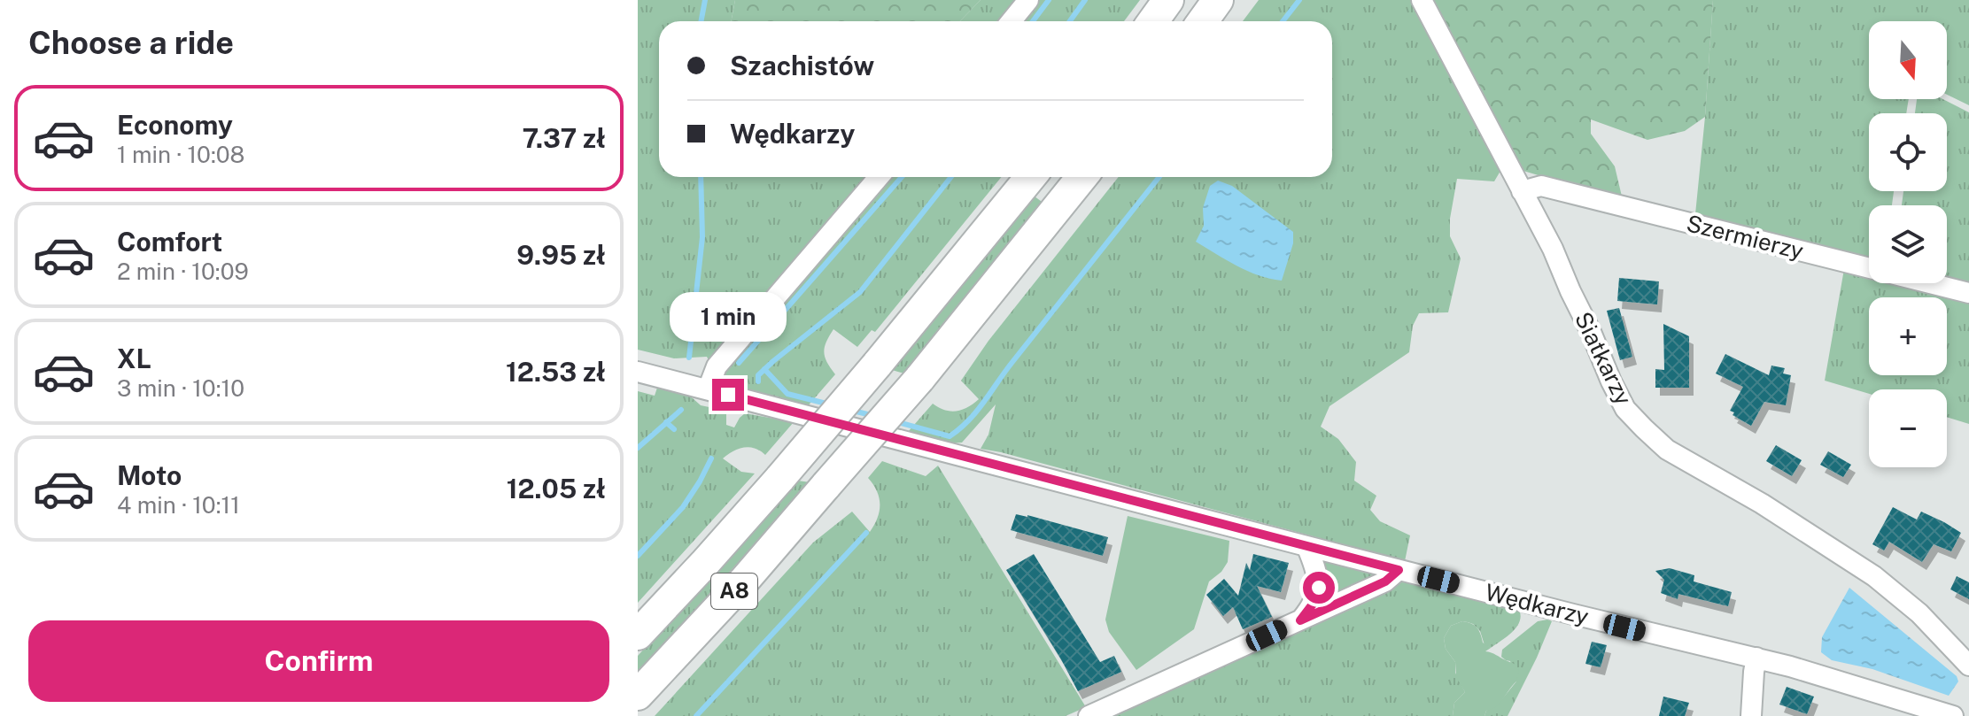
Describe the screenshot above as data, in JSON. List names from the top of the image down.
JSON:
{
  "streets": {
    "highway": ["A8"],
    "street": ["Szermierzy", "Siatkarzy", "Wędkarzy"]
  },
  "crossings": [
    ["Szermierzy", "Siatkarzy"]
  ],
  "north": "bottom",
  "page": {
    "heading": "Choose a ride",
    "map_buttons": ["+", "−"],
    "banner": ["Szachistów", "Wędkarzy"],
    "list": [
      {
        "name": "Economy",
        "note": "1 min · 10:08",
        "value": "7.37 zł"
      },
      {
        "name": "Comfort",
        "note": "2 min · 10:09",
        "value": "9.95 zł"
      },
      {
        "name": "XL",
        "note": "3 min · 10:10",
        "value": "12.53 zł"
      },
      {
        "name": "Moto",
        "note": "4 min · 10:11",
        "value": "12.05 zł"
      }
    ],
    "bubble": "1 min",
    "buttons": "Confirm"
  }
}
